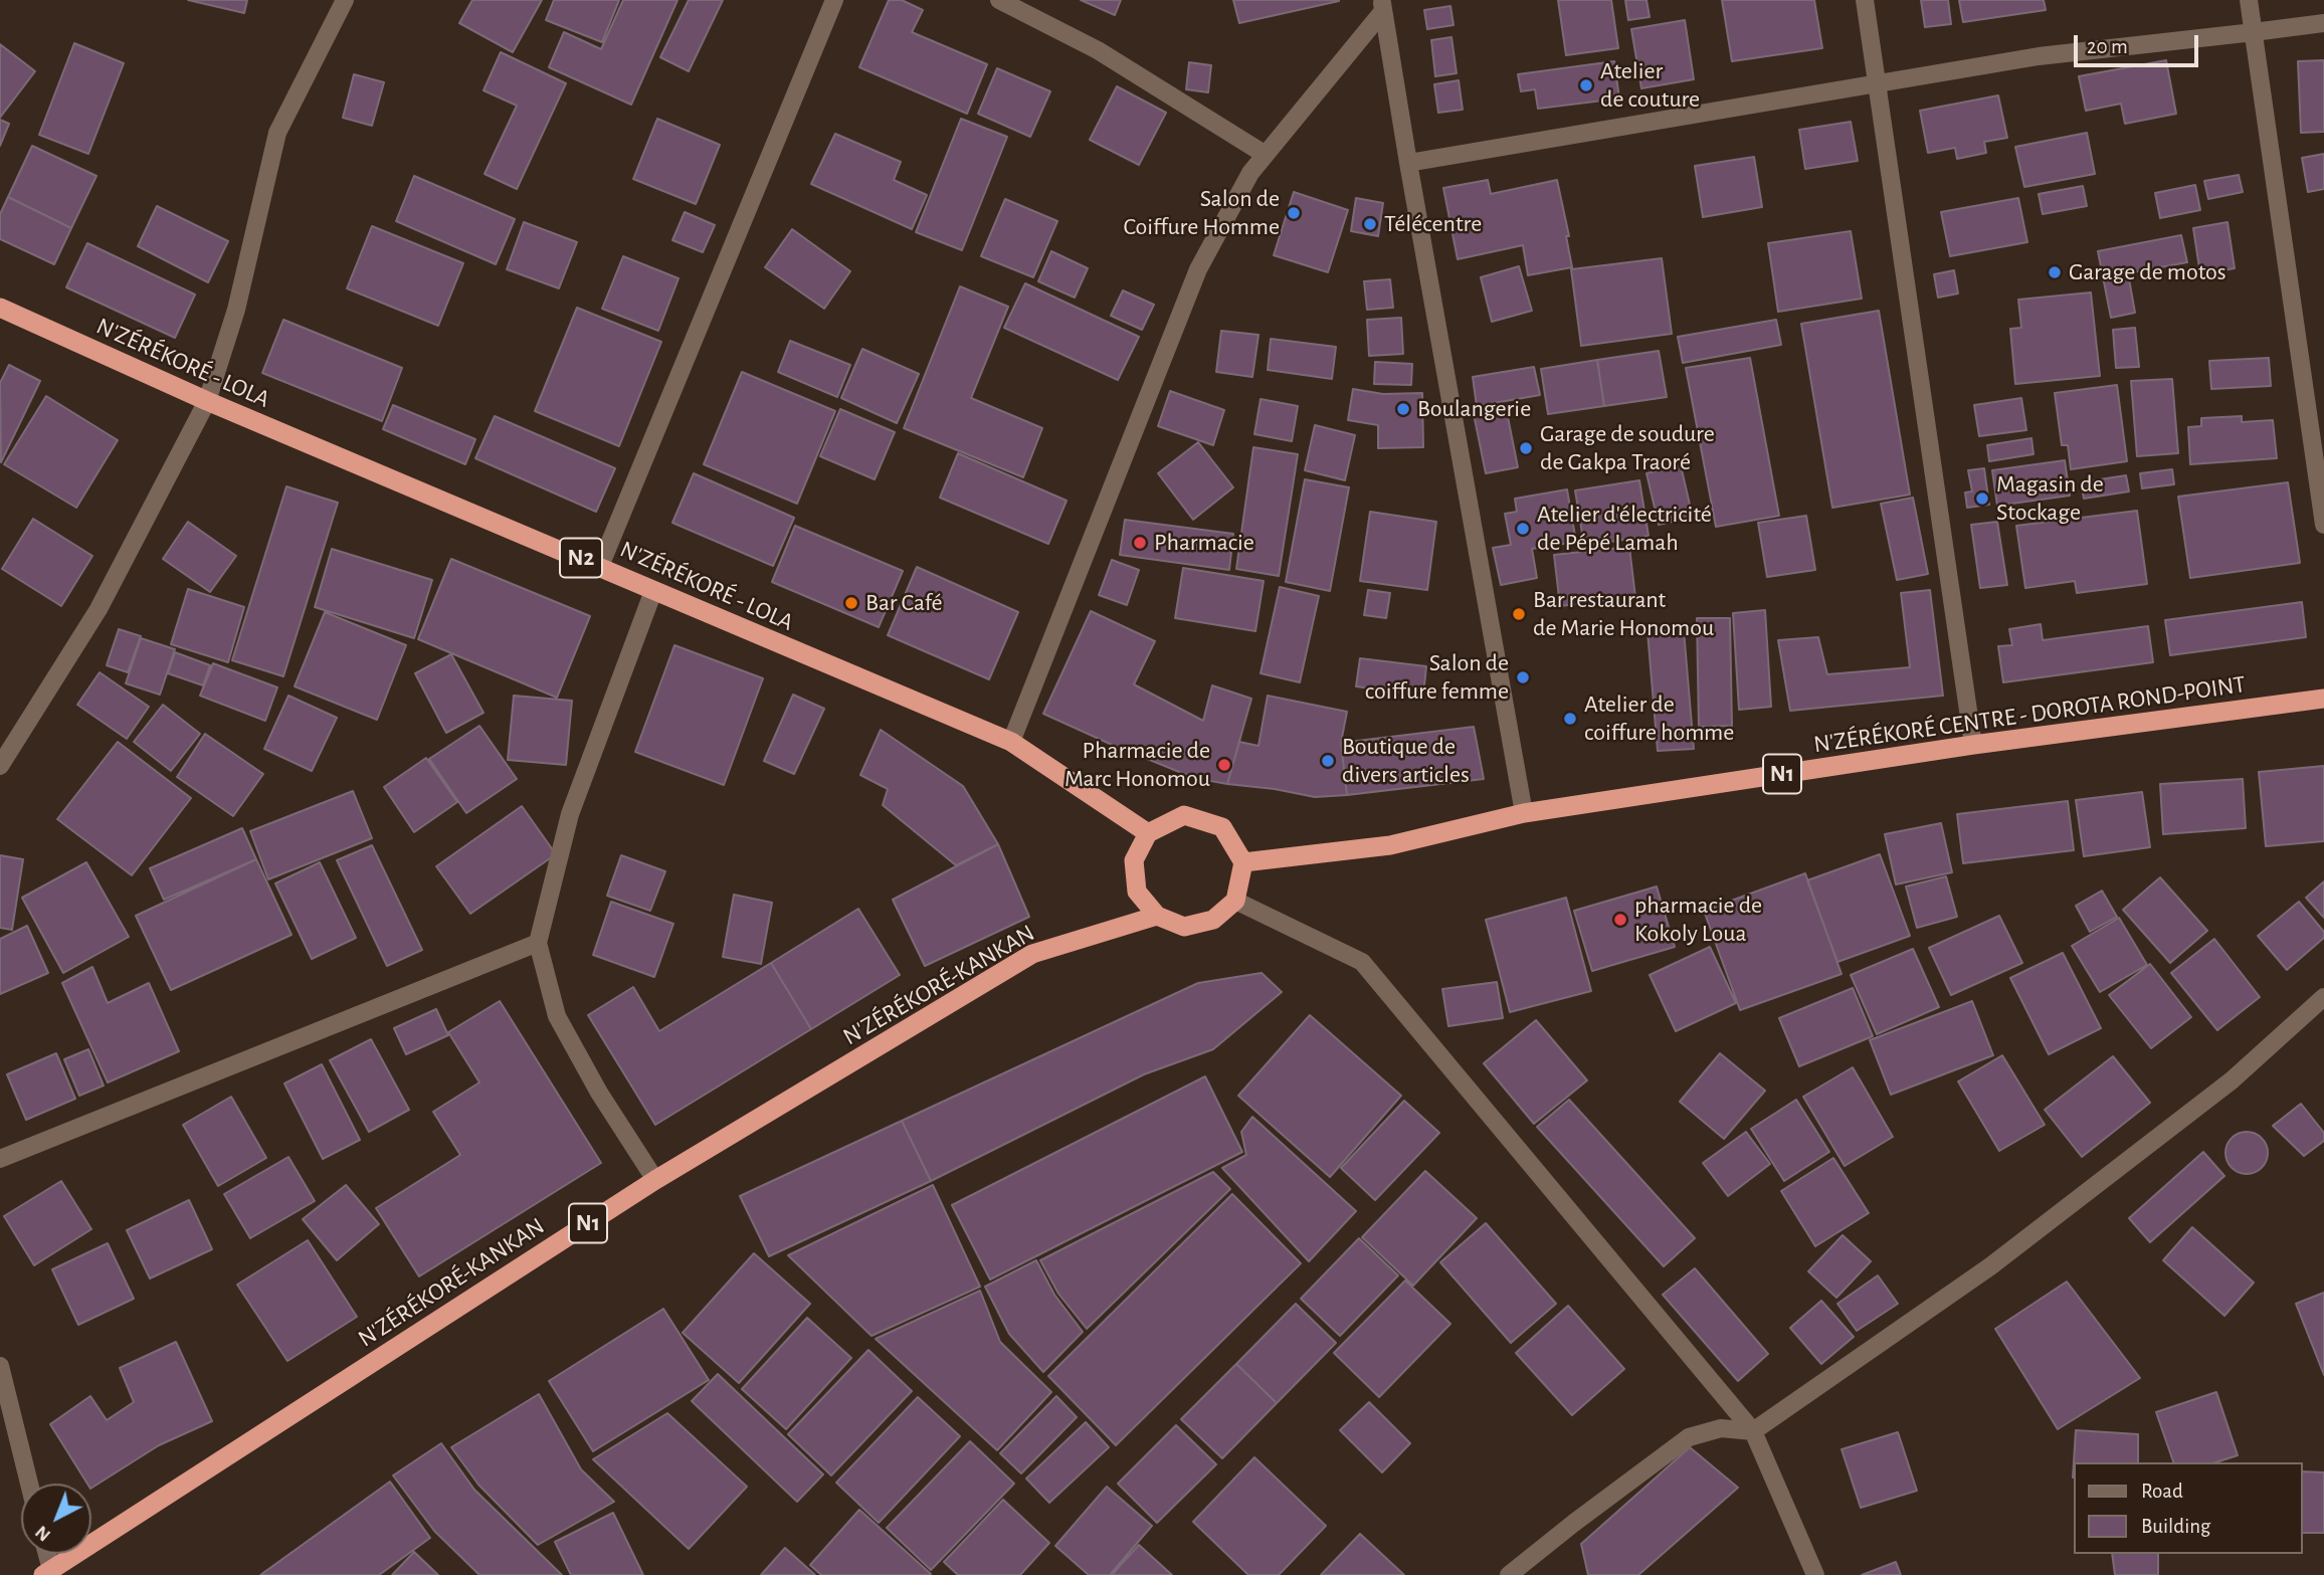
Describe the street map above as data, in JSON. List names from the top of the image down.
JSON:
{
  "streets": {
    "highway": [
      "N'ZÉRÉKORÉ - LOLA",
      "N2",
      "N'ZÉRÉKORÉ CENTRE - DOROTA ROND-POINT",
      "N1",
      "N'ZÉRÉKORÉ-KANKAN"
    ]
  },
  "crossings": [
    ["N'ZÉRÉKORÉ - LOLA", "N'ZÉRÉKORÉ CENTRE - DOROTA ROND-POINT"],
    ["N'ZÉRÉKORÉ - LOLA", "N'ZÉRÉKORÉ-KANKAN"],
    ["N'ZÉRÉKORÉ CENTRE - DOROTA ROND-POINT", "N'ZÉRÉKORÉ-KANKAN"]
  ],
  "places": [
    "Atelier de couture",
    "Salon de Coiffure Homme",
    "Télécentre",
    "Garage de motos",
    "Boulangerie",
    "Garage de soudure de Gakpa Traoré",
    "Magasin de Stockage",
    "Atelier d'électricité de Pépé Lamah",
    "Pharmacie",
    "Bar Café",
    "Bar restaurant de Marie Honomou",
    "Salon de coiffure femme",
    "Atelier de coiffure homme",
    "Boutique de divers articles",
    "Pharmacie de Marc Honomou",
    "pharmacie de Kokoly Loua"
  ],
  "legend": ["Road", "Building"],
  "scale_bar": "20 m",
  "north": "bottom left"
}
